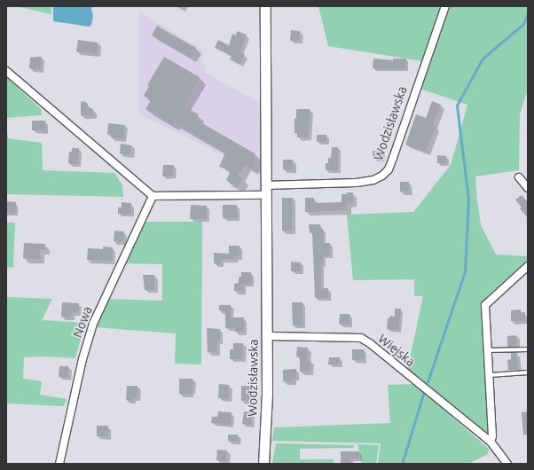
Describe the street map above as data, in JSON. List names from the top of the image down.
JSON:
{
  "streets": {
    "street": ["Wodzisławska", "Nowa", "Wiejska"]
  },
  "crossings": [
    ["Wodzisławska", "Wiejska"]
  ]
}
